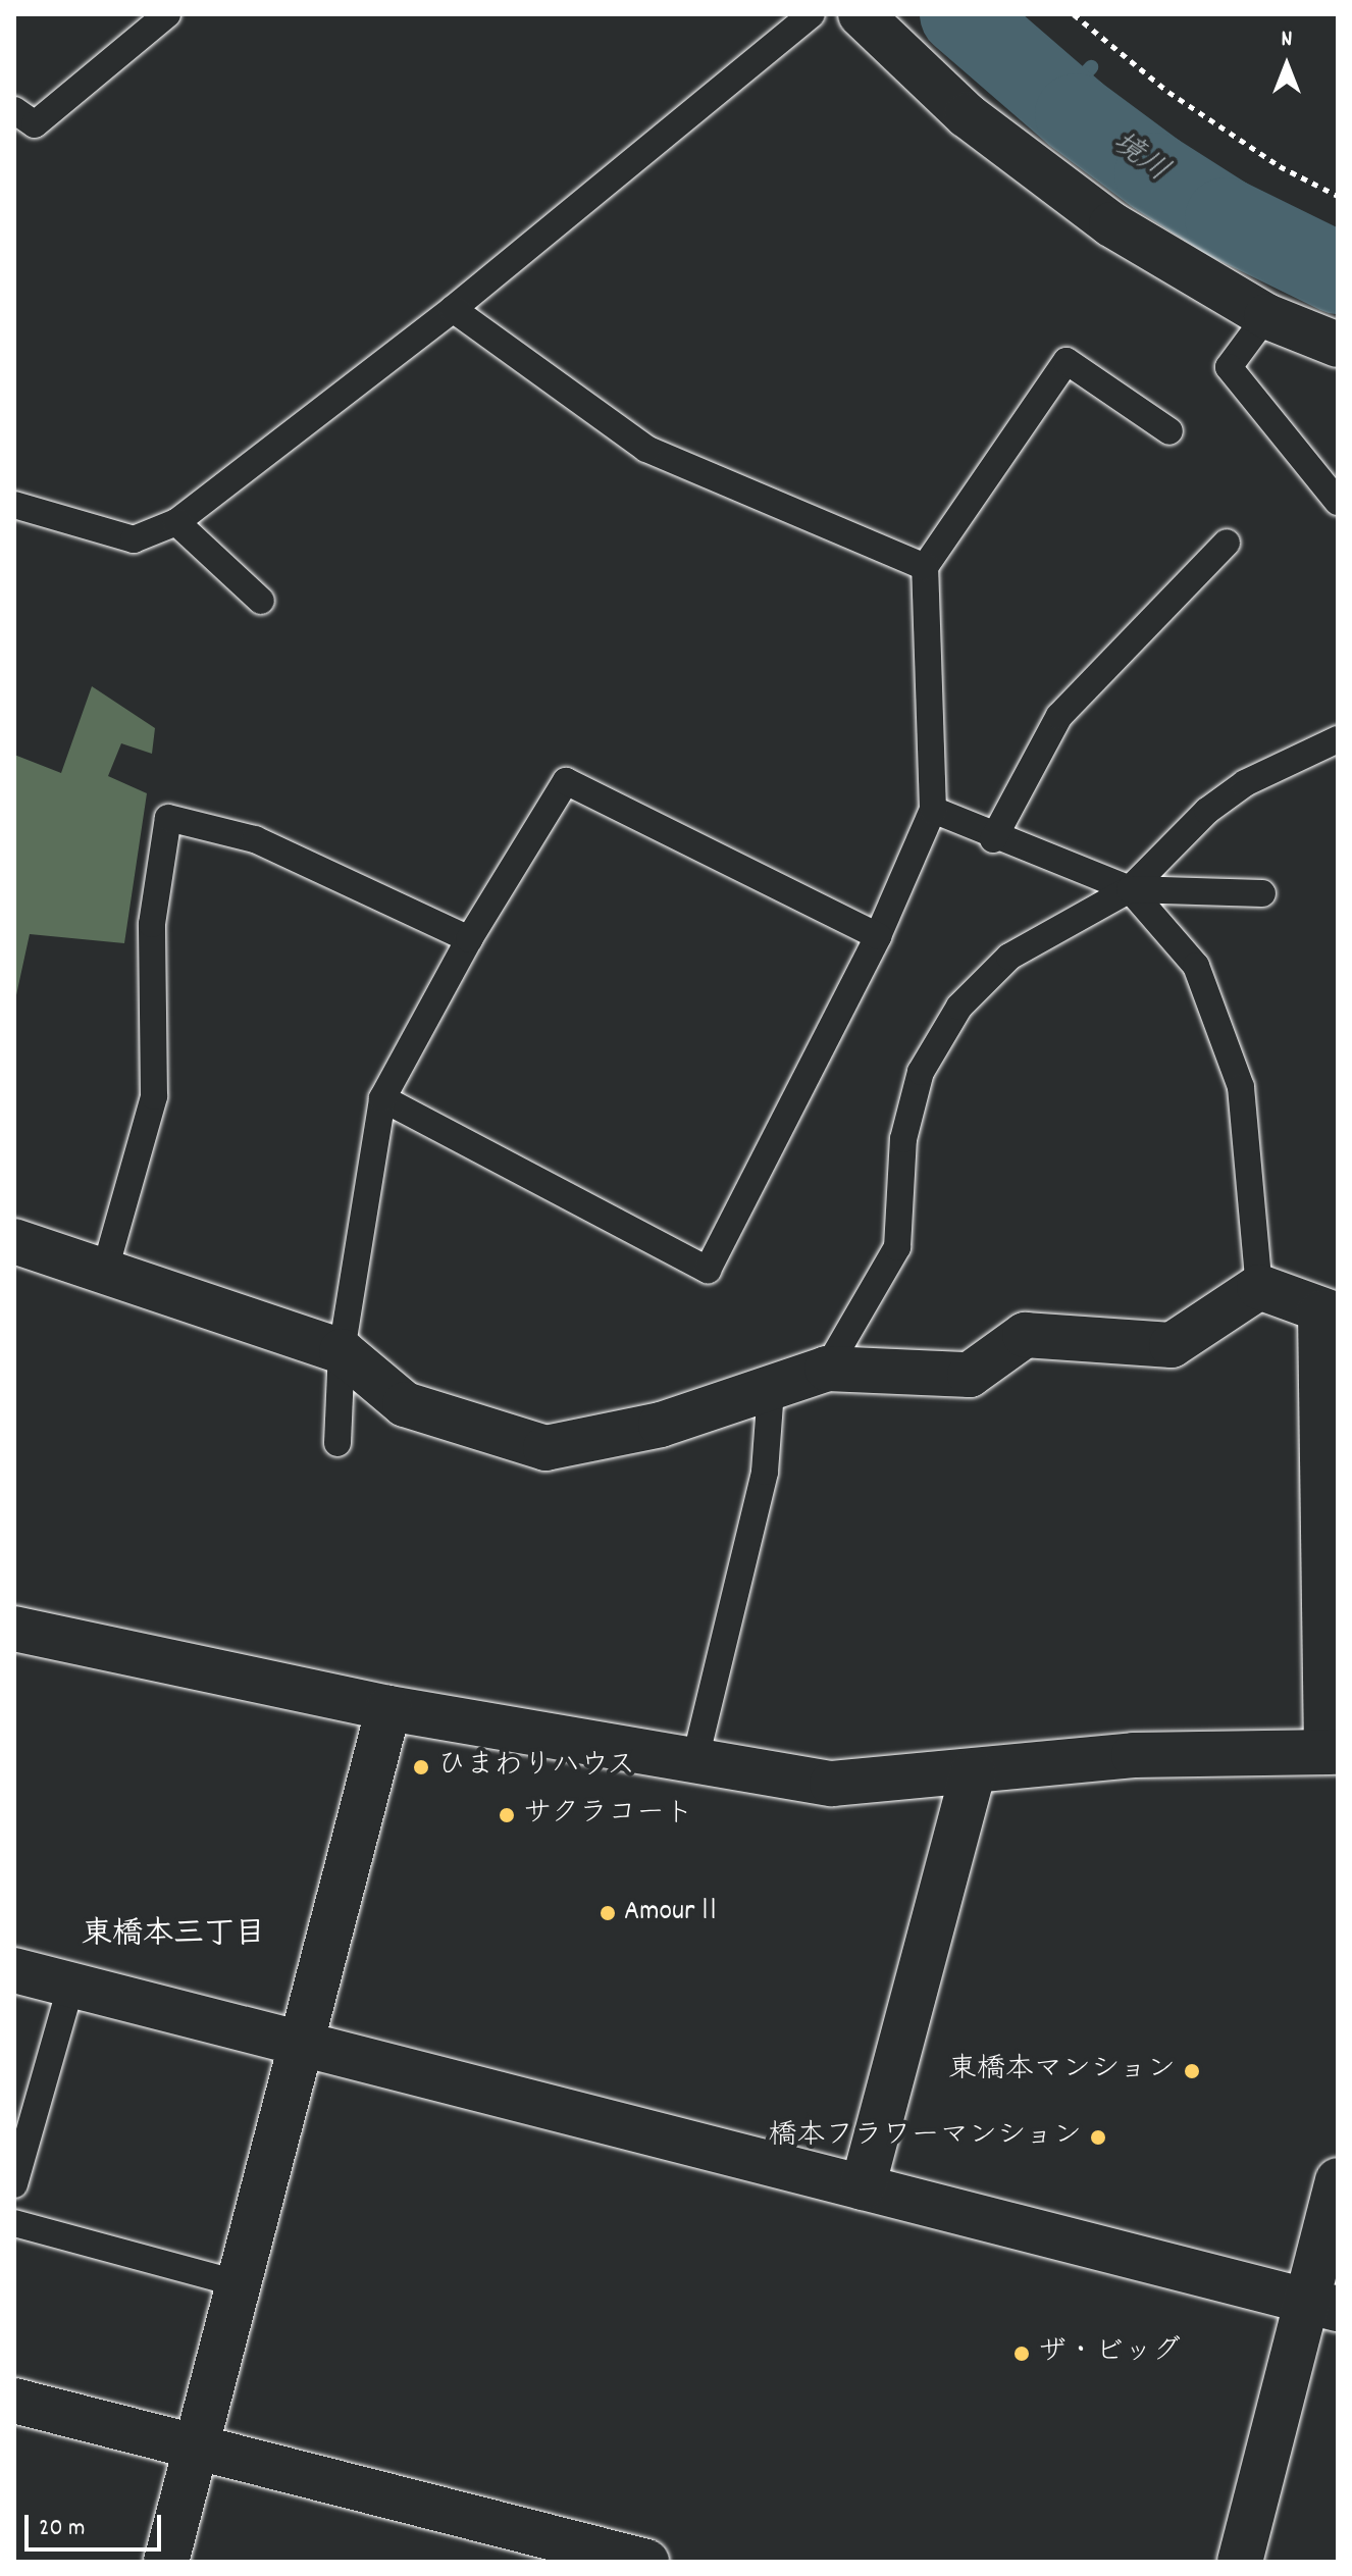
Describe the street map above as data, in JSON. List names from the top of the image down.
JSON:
{
  "districts": ["東橋本三丁目"],
  "water": ["境川"],
  "places": [
    "ひまわりハウス",
    "サクラコート",
    "AmourⅡ",
    "東橋本マンション",
    "橋本フラワーマンション",
    "ザ・ビッグ"
  ],
  "scale_bar": "20 m",
  "north": "top"
}
